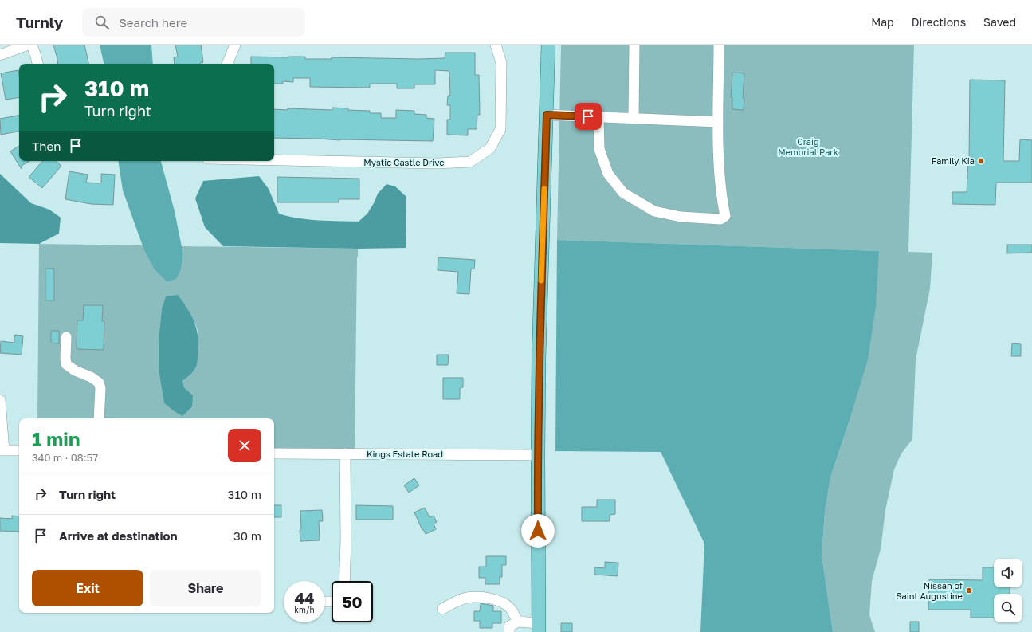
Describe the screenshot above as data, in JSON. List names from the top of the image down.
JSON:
{
  "streets": {
    "street": ["Mystic Castle Drive", "Kings Estate Road"]
  },
  "parks": ["Craig Memorial Park"],
  "places": ["Family Kia", "Nissan of Saint Augustine"],
  "page": {
    "header": "Turnly",
    "search": "Search here",
    "nav": ["Map", "Directions", "Saved"],
    "turn": ["310 m", "Turn right"],
    "then": "Then",
    "heading": ["1 min", "340 m · 08:57"],
    "list": [
      {
        "name": "Turn right",
        "value": "310 m"
      },
      {
        "name": "Arrive at destination",
        "value": "30 m"
      }
    ],
    "buttons": ["Exit", "Share"],
    "speed": "44 km/h",
    "limit": "50"
  }
}
